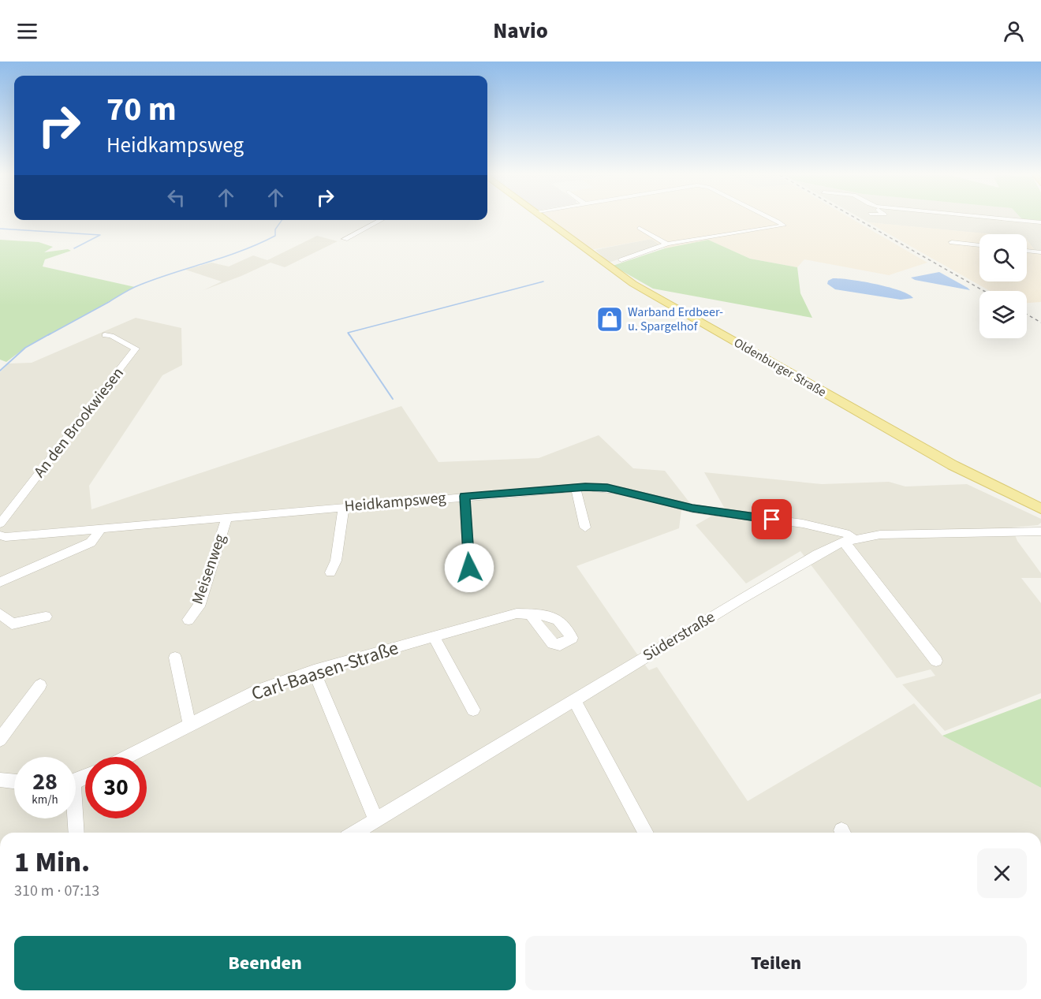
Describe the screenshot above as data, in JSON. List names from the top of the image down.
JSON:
{
  "streets": {
    "main road": ["Oldenburger Straße"],
    "street": [
      "An den Brookwiesen",
      "Heidkampsweg",
      "Meisenweg",
      "Süderstraße",
      "Carl-Baasen-Straße"
    ]
  },
  "crossings": [
    ["Heidkampsweg", "Meisenweg"],
    ["Heidkampsweg", "Süderstraße"]
  ],
  "places": {
    "shop": ["Warband Erdbeer- u. Spargelhof"]
  },
  "page": {
    "header": "Navio",
    "turn": ["70 m", "Heidkampsweg"],
    "speed": "28 km/h",
    "limit": "30",
    "heading": ["1 Min.", "310 m · 07:13"],
    "buttons": ["Beenden", "Teilen"]
  }
}
